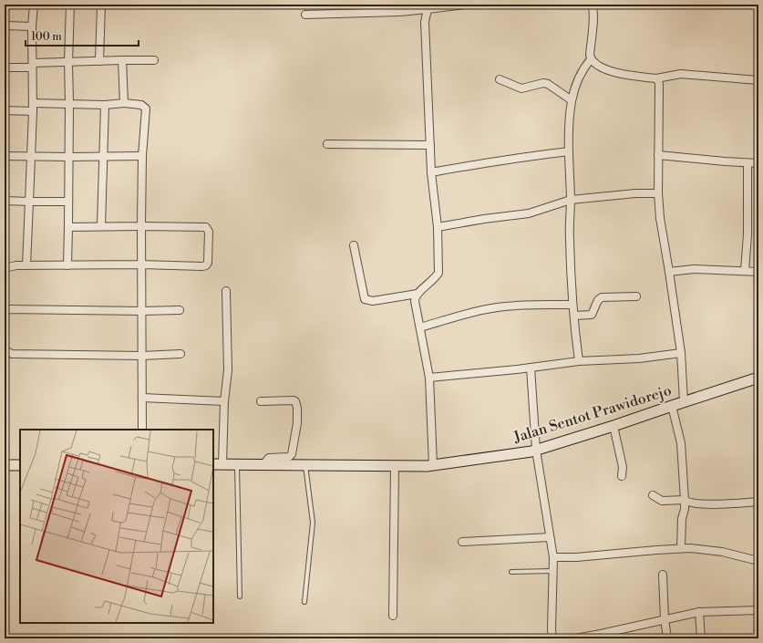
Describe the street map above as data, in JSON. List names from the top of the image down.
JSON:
{
  "streets": {
    "main road": ["Jalan Sentot Prawidorejo"]
  },
  "scale_bar": "100 m"
}
